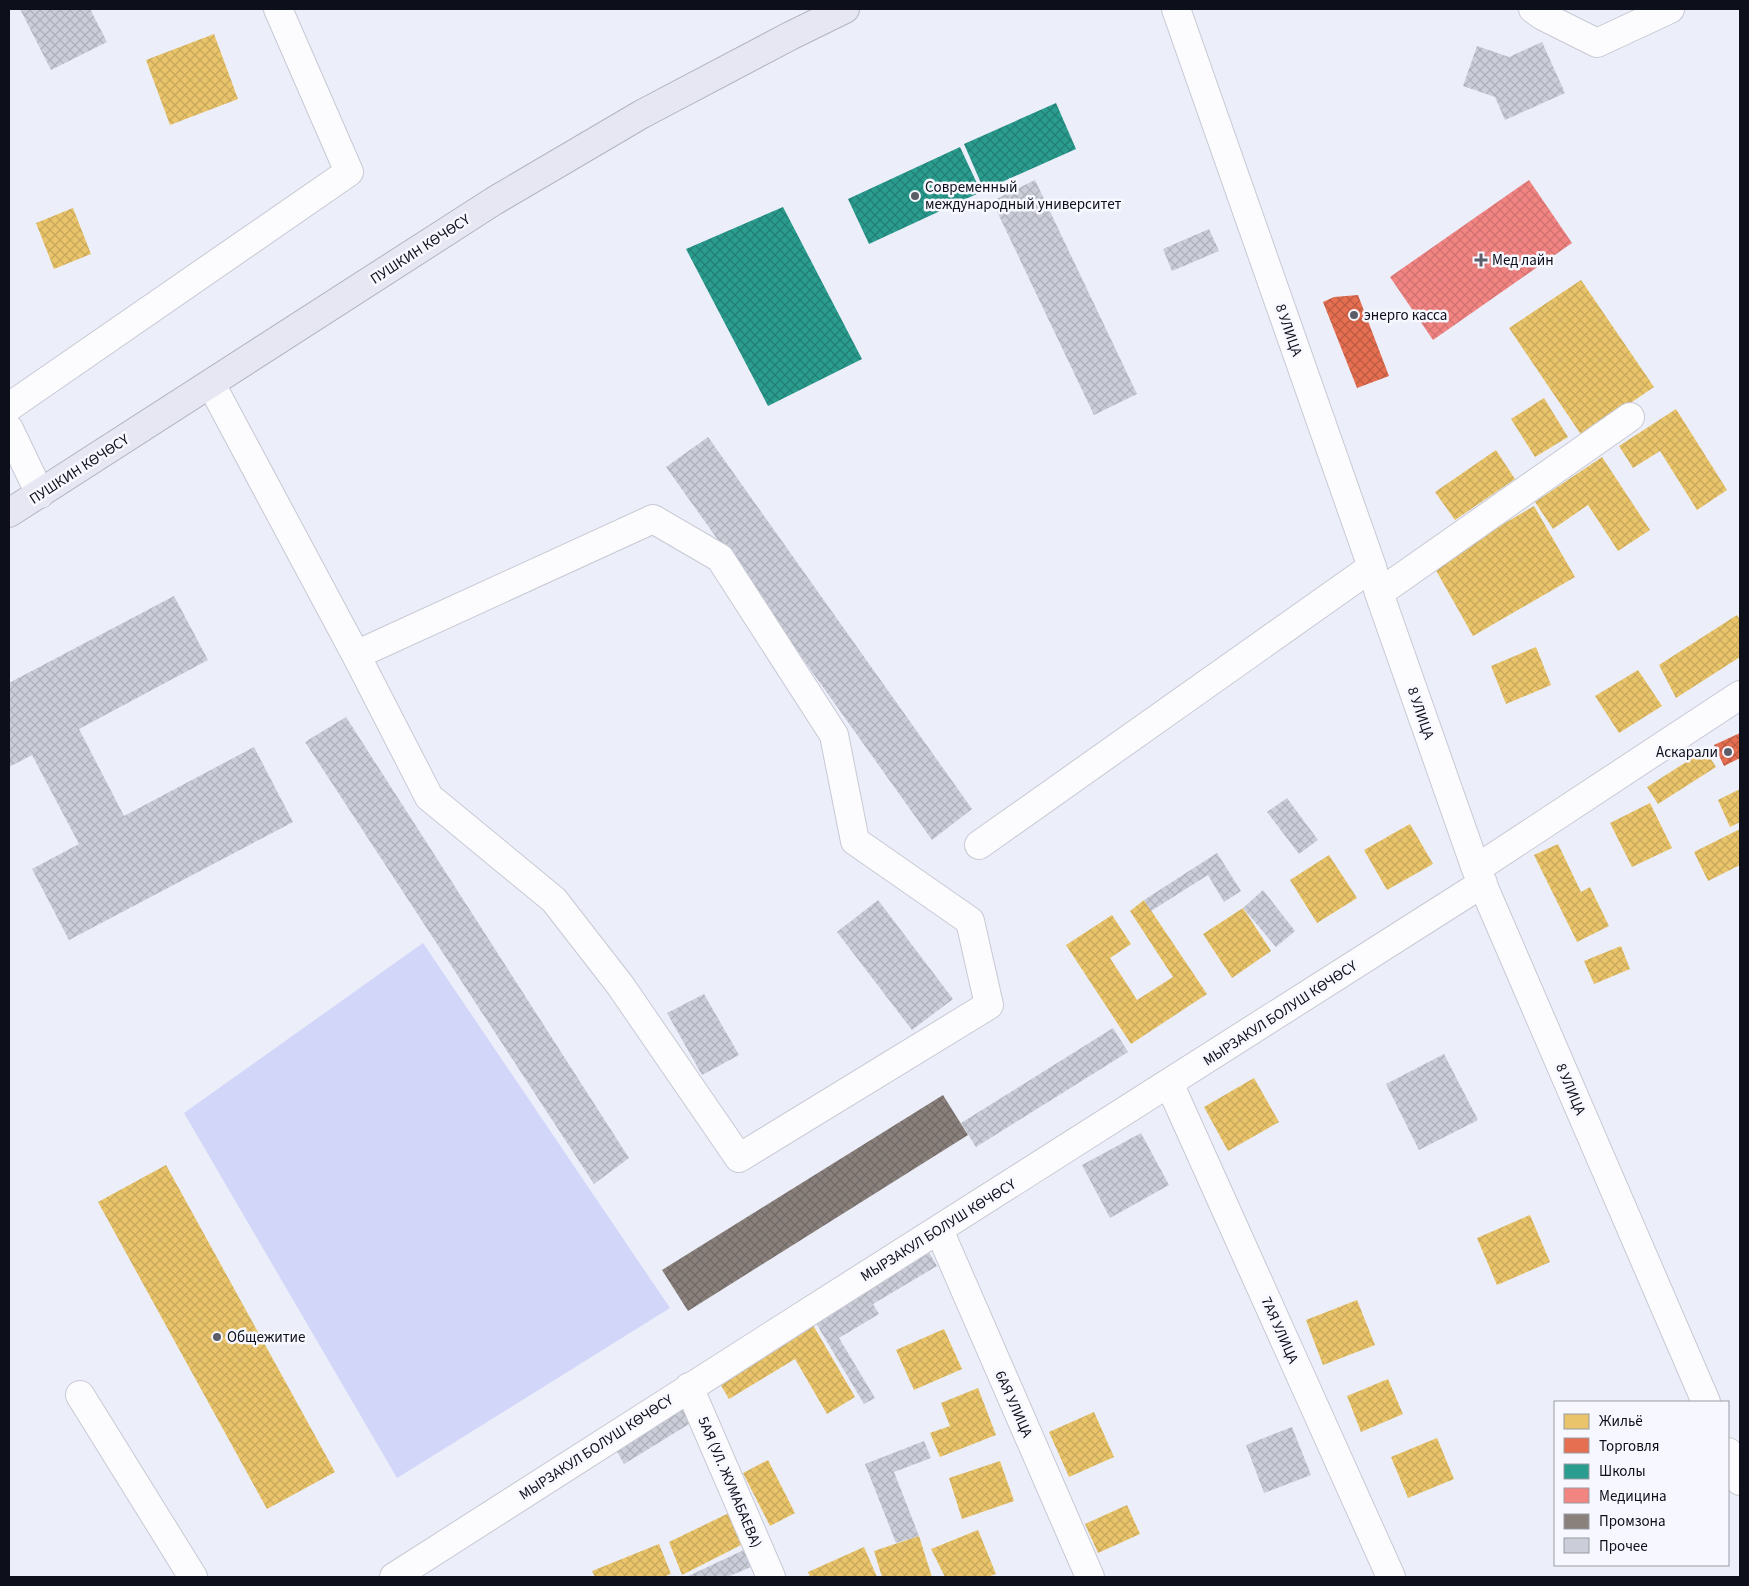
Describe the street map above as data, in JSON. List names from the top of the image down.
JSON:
{
  "streets": {
    "highway": ["ПУШКИН КӨЧӨСҮ"],
    "street": [
      "8 УЛИЦА",
      "МЫРЗАКУЛ БОЛУШ КӨЧӨСҮ",
      "7АЯ УЛИЦА",
      "6АЯ УЛИЦА",
      "5АЯ (УЛ. ЖУМАБАЕВА)"
    ]
  },
  "crossings": [
    ["8 УЛИЦА", "МЫРЗАКУЛ БОЛУШ КӨЧӨСҮ"],
    ["МЫРЗАКУЛ БОЛУШ КӨЧӨСҮ", "7АЯ УЛИЦА"],
    ["МЫРЗАКУЛ БОЛУШ КӨЧӨСҮ", "6АЯ УЛИЦА"],
    ["МЫРЗАКУЛ БОЛУШ КӨЧӨСҮ", "5АЯ (УЛ. ЖУМАБАЕВА)"]
  ],
  "places": {
    "other": [
      "Современный международный университет",
      "энерго касса",
      "Аскарали",
      "Общежитие"
    ],
    "health": ["Мед лайн"]
  },
  "legend": [
    "Жильё",
    "Торговля",
    "Школы",
    "Медицина",
    "Промзона",
    "Прочее"
  ]
}
